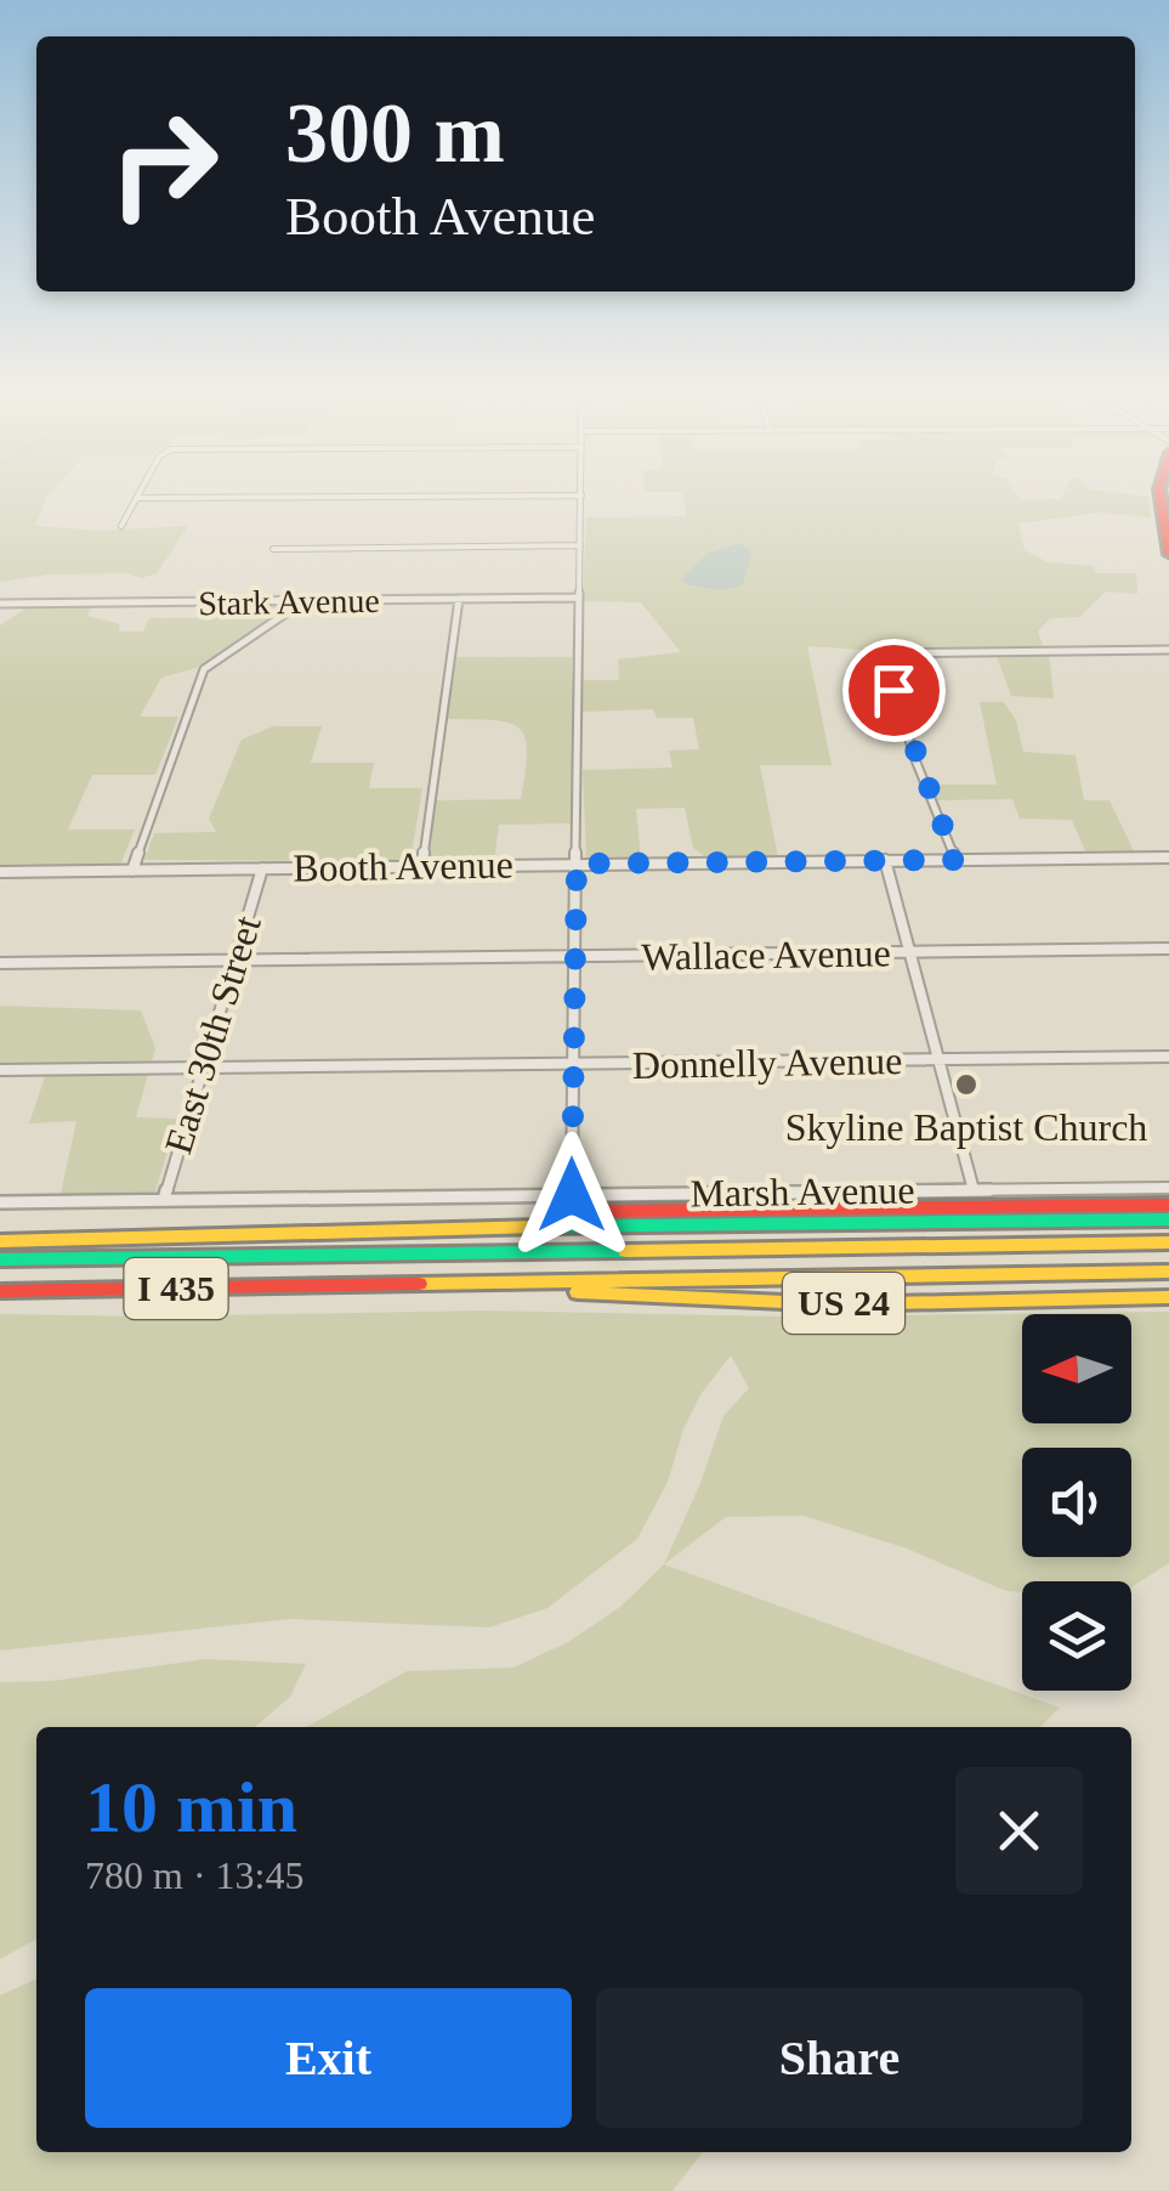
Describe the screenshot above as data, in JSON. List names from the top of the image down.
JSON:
{
  "streets": {
    "main road": ["I 435", "US 24"],
    "street": [
      "Stark Avenue",
      "Booth Avenue",
      "Wallace Avenue",
      "East 30th Street",
      "Donnelly Avenue",
      "Marsh Avenue"
    ]
  },
  "crossings": [
    ["Booth Avenue", "East 30th Street"],
    ["Wallace Avenue", "East 30th Street"],
    ["East 30th Street", "Donnelly Avenue"],
    ["East 30th Street", "Marsh Avenue"],
    ["I 435", "US 24"]
  ],
  "places": ["Skyline Baptist Church"],
  "north": "left",
  "page": {
    "turn": ["300 m", "Booth Avenue"],
    "heading": ["10 min", "780 m · 13:45"],
    "buttons": ["Exit", "Share"]
  }
}
